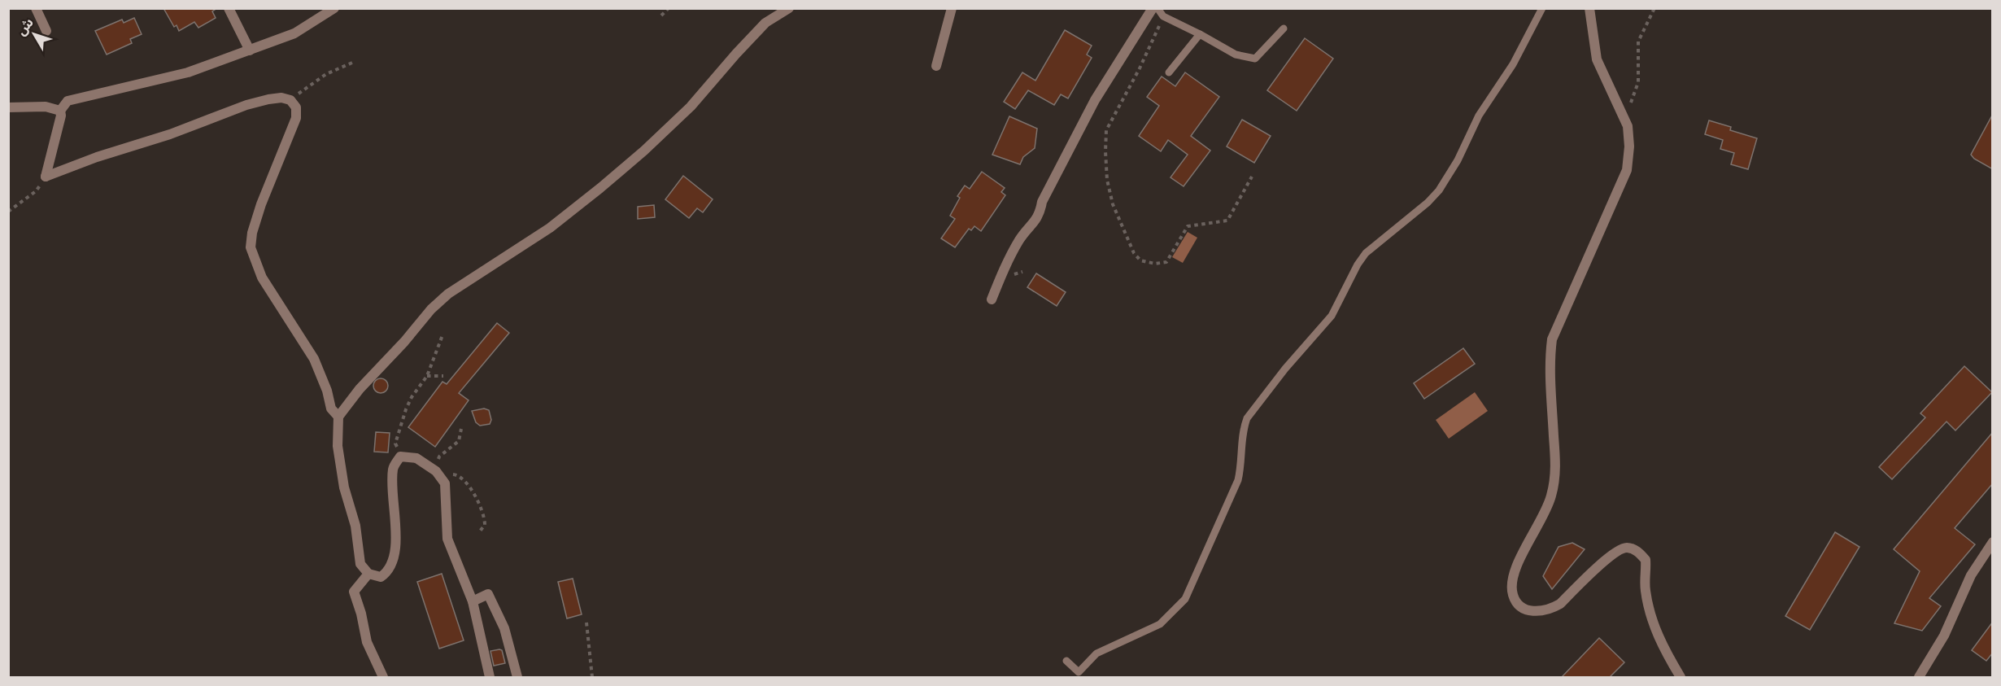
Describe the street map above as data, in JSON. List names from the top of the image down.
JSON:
{
  "north": "top left"
}
